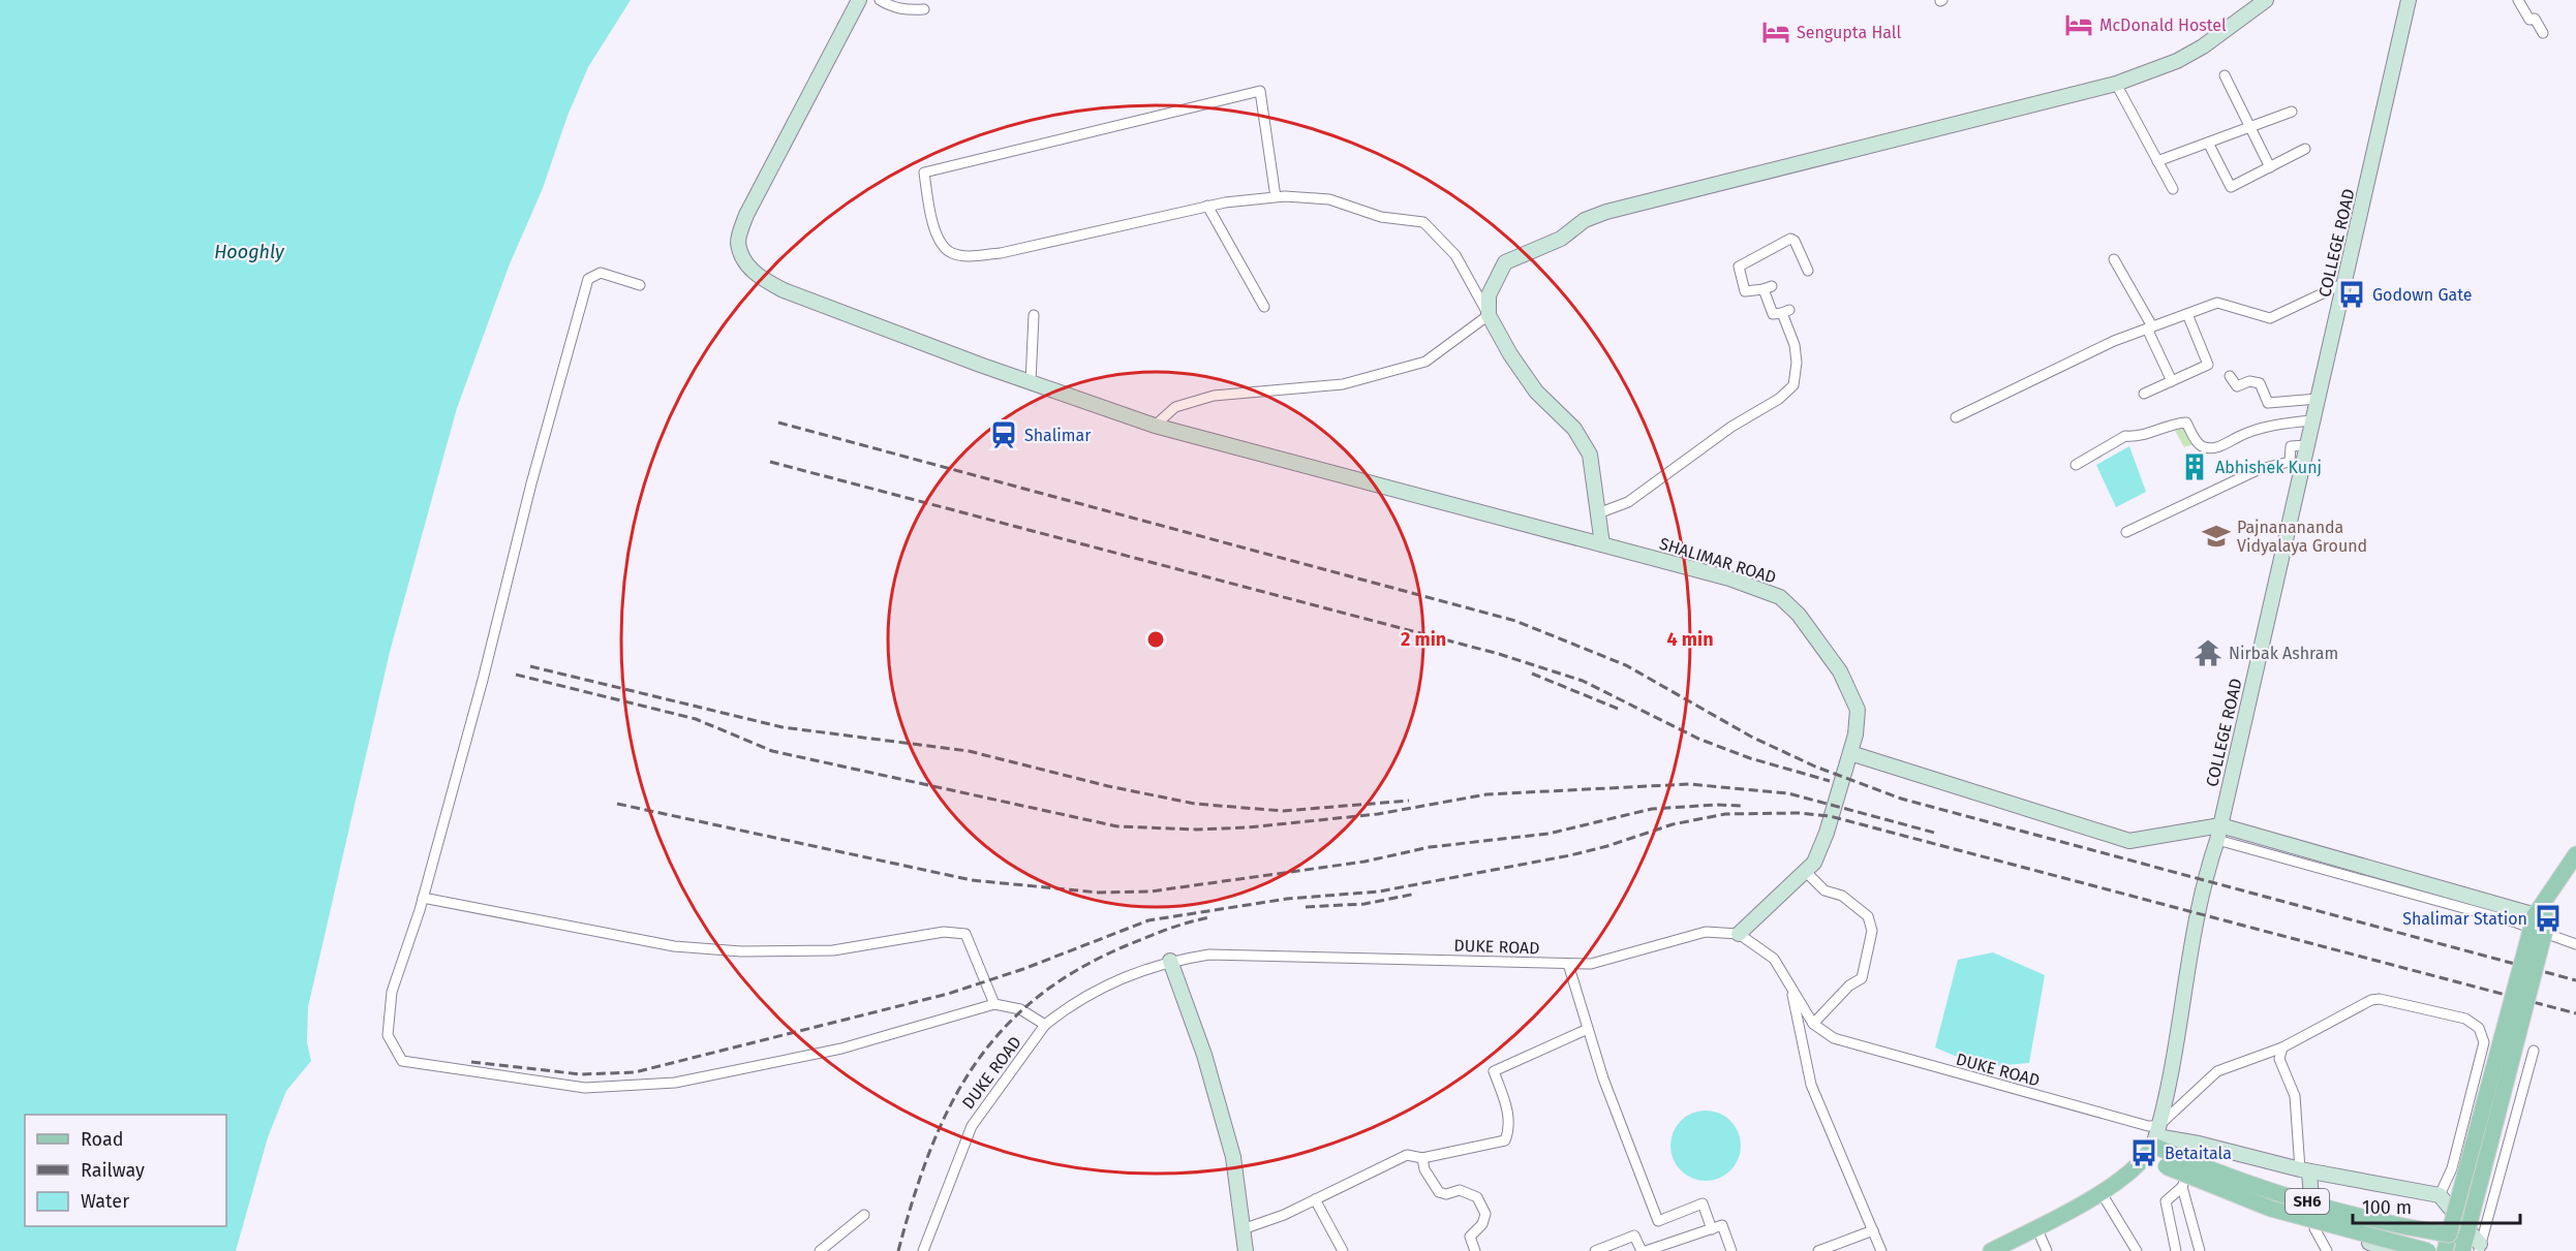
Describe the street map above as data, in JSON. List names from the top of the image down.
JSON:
{
  "streets": {
    "main road": ["SH6"],
    "street": ["COLLEGE ROAD", "SHALIMAR ROAD", "DUKE ROAD"]
  },
  "crossings": [
    ["COLLEGE ROAD", "DUKE ROAD"],
    ["COLLEGE ROAD", "SH6"],
    ["SHALIMAR ROAD", "DUKE ROAD"],
    ["DUKE ROAD", "SH6"]
  ],
  "water": ["Hooghly"],
  "places": {
    "hotel": ["McDonald Hostel", "Sengupta Hall"],
    "bus stop": ["Godown Gate", "Shalimar Station", "Betaitala"],
    "station": ["Shalimar"],
    "building": ["Abhishek Kunj"],
    "school or university": ["Pajnanananda Vidyalaya Ground"],
    "temple": ["Nirbak Ashram"]
  },
  "legend": ["Road", "Railway", "Water"],
  "scale_bar": "100 m",
  "rings": ["2 min", "4 min"]
}
